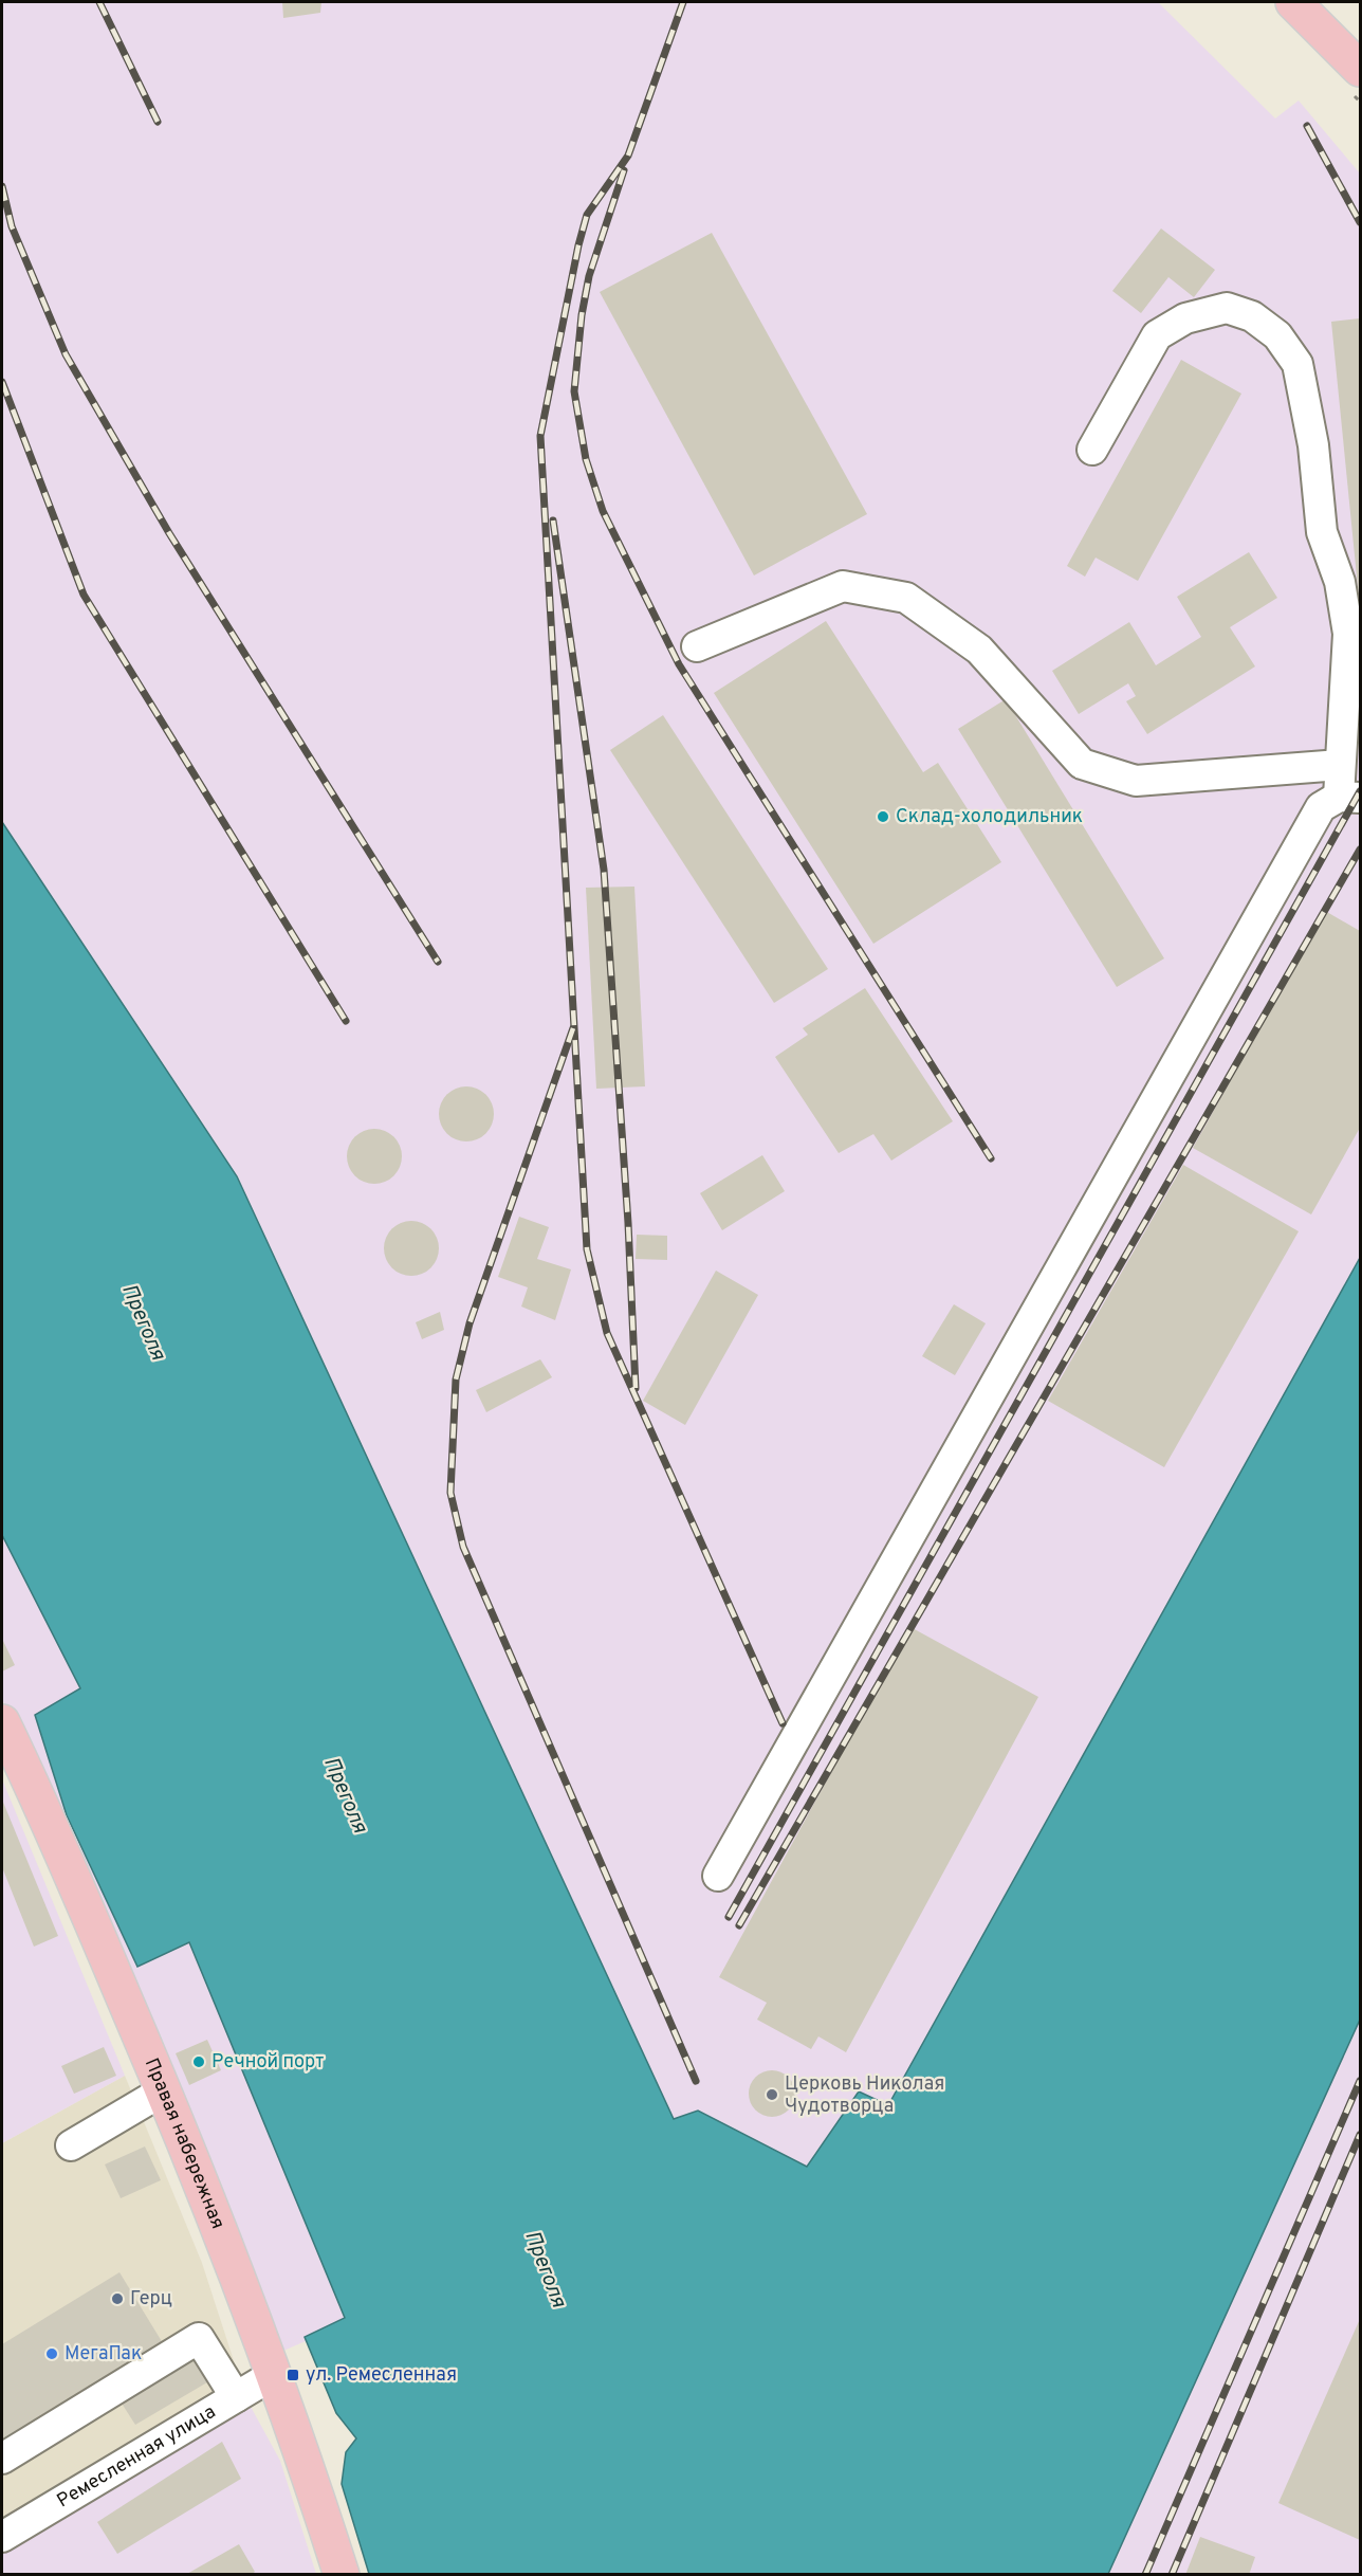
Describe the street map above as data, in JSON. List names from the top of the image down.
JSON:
{
  "streets": {
    "main road": ["Правая набережная"],
    "street": ["Ремесленная улица"]
  },
  "crossings": [
    ["Правая набережная", "Ремесленная улица"]
  ],
  "water": ["Преголя"],
  "places": {
    "other": [
      "Склад-холодильник",
      "Речной порт",
      "Церковь Николая Чудотворца",
      "Герц",
      "МегаПак"
    ],
    "transit": ["ул. Ремесленная"]
  }
}
